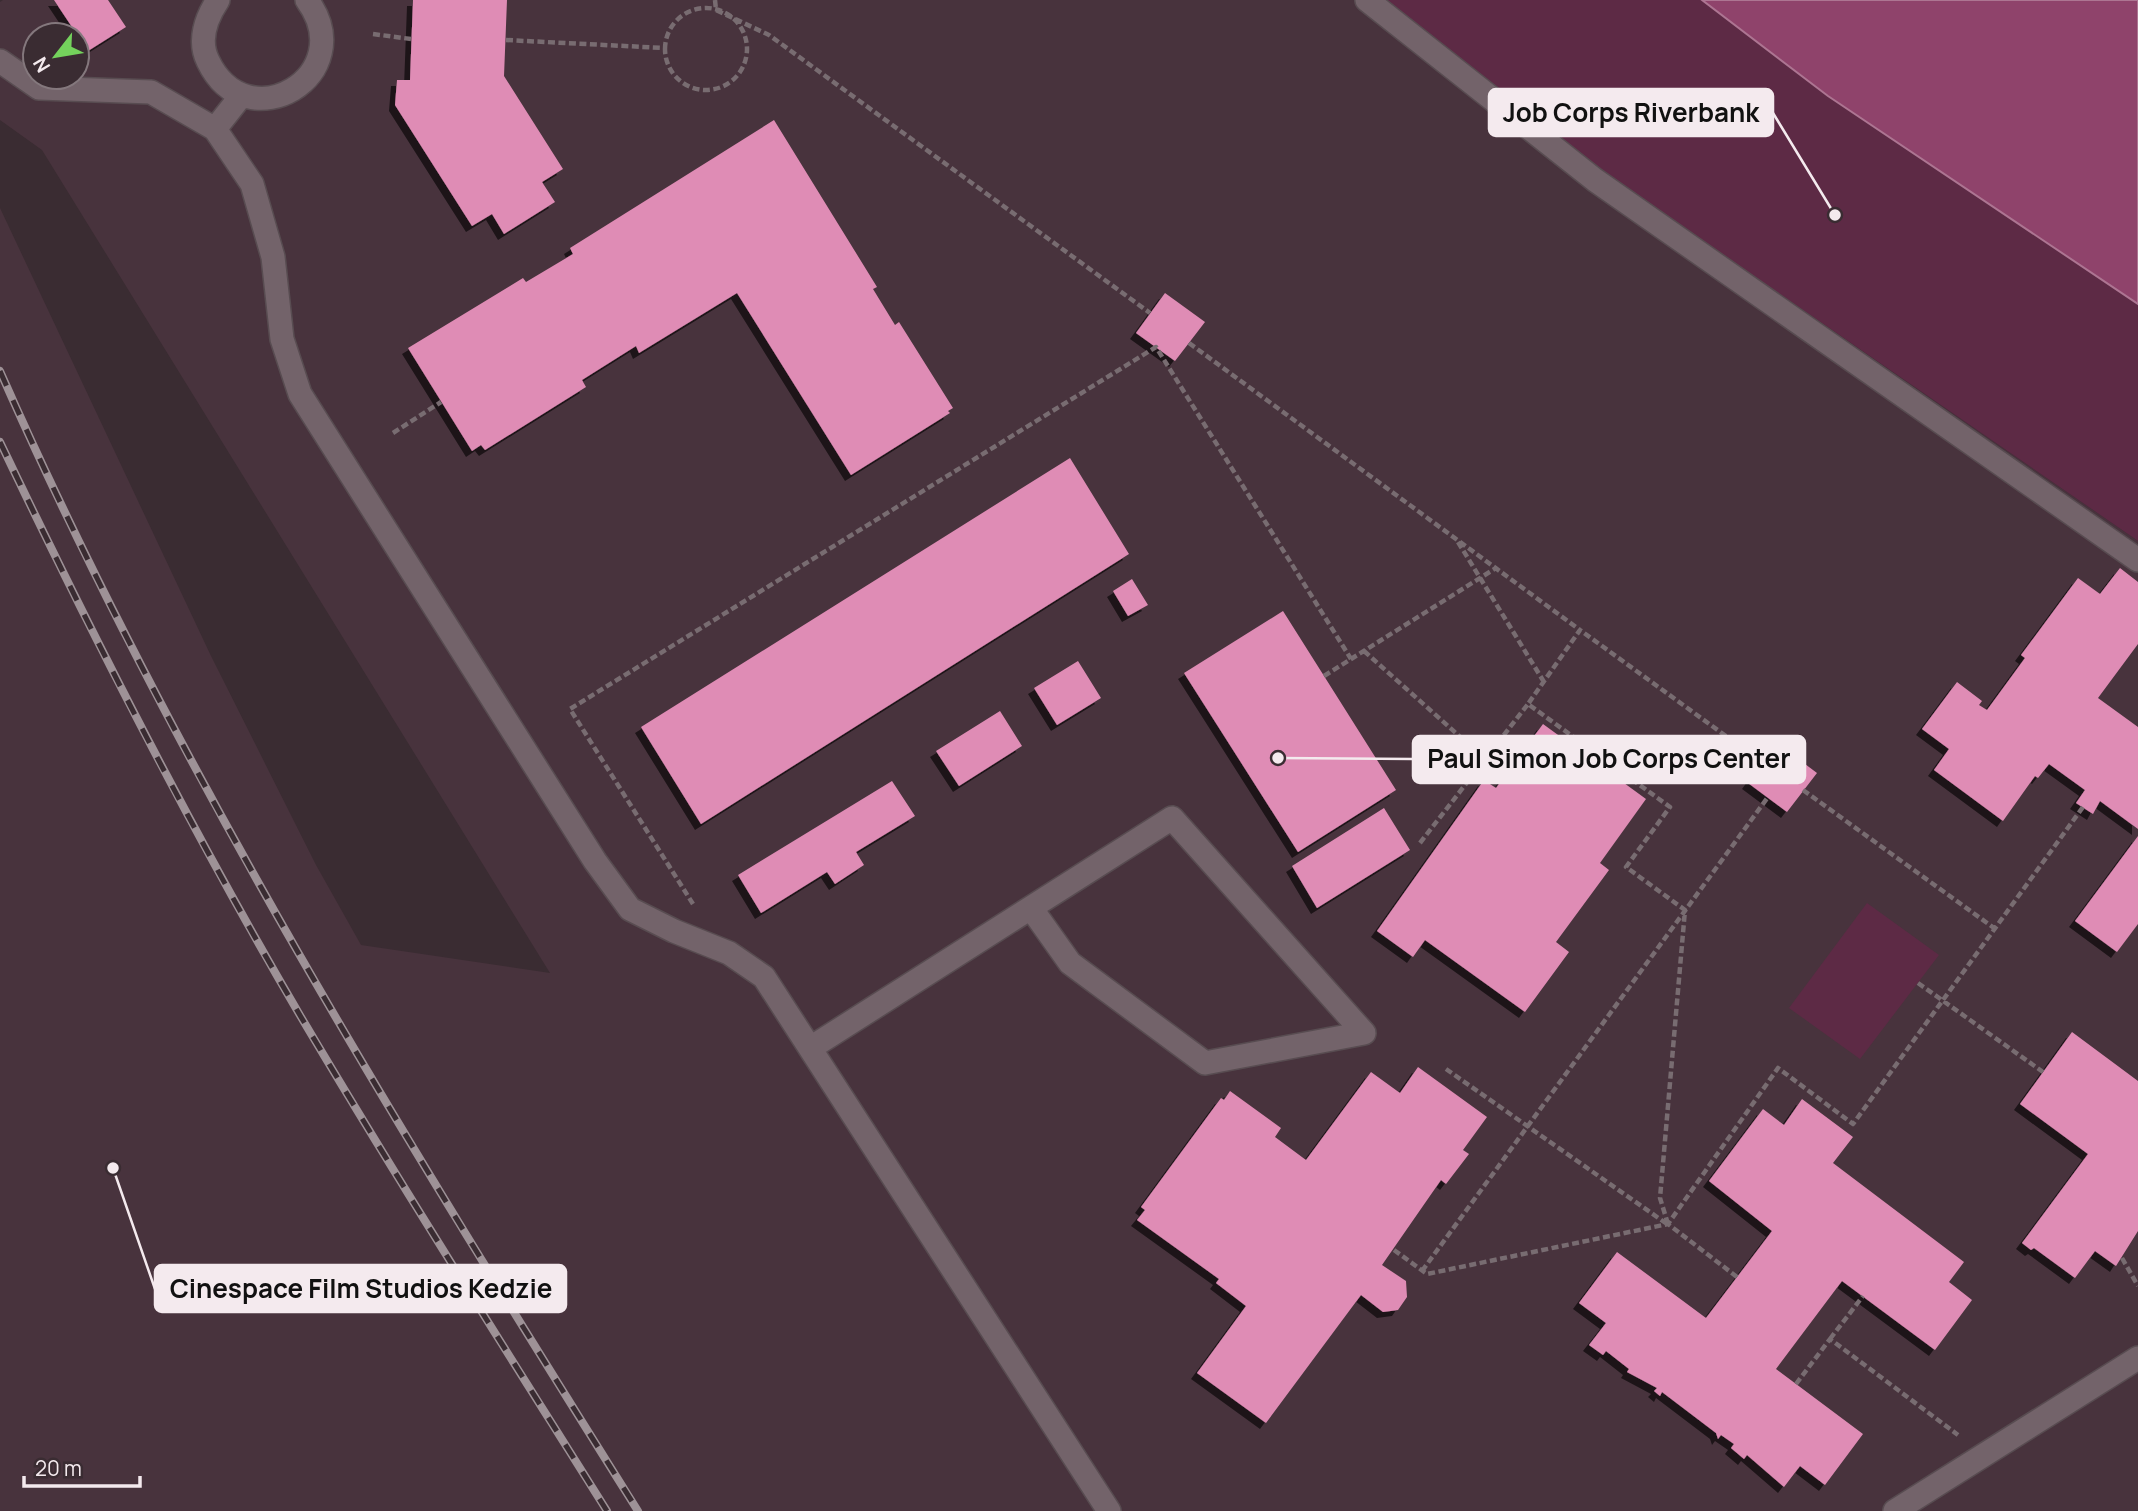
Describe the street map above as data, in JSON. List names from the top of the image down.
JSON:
{
  "places": ["Job Corps Riverbank", "Paul Simon Job Corps Center", "Cinespace Film Studios Kedzie"],
  "scale_bar": "20 m",
  "north": "bottom left"
}
